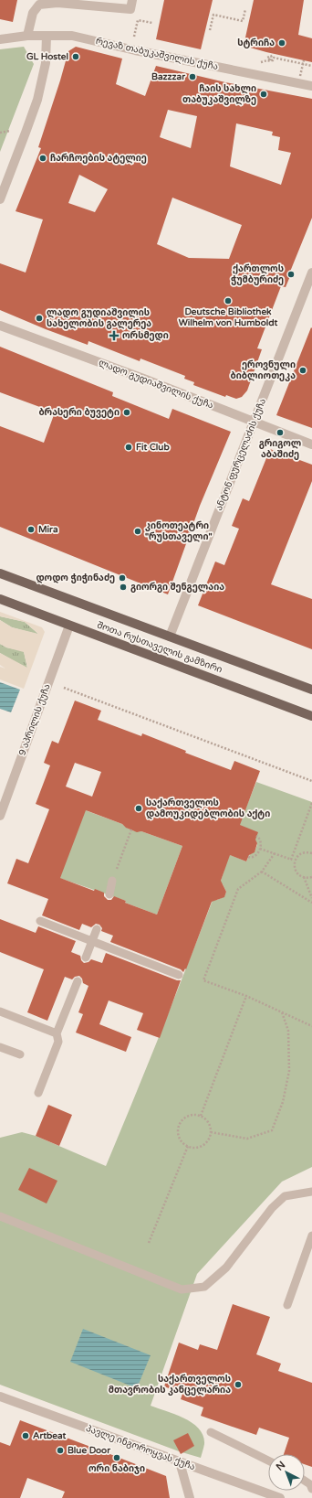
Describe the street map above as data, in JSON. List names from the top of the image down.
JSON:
{
  "streets": {
    "main road": ["შოთა რუსთაველის გამზირი"],
    "street": [
      "რევაზ თაბუკაშვილის ქუჩა",
      "ლადო გუდიაშვილის ქუჩა",
      "ანტონ ფურცელაძის ქუჩა",
      "9 აპრილის ქუჩა",
      "პავლე ინგოროყვას ქუჩა"
    ]
  },
  "crossings": [
    ["ლადო გუდიაშვილის ქუჩა", "ანტონ ფურცელაძის ქუჩა"],
    ["ანტონ ფურცელაძის ქუჩა", "შოთა რუსთაველის გამზირი"],
    ["შოთა რუსთაველის გამზირი", "9 აპრილის ქუჩა"]
  ],
  "places": {
    "other": [
      "სტრიჩა",
      "GL Hostel",
      "Bazzzar",
      "ჩაის სახლი თაბუკაშვილზე",
      "ჩარჩოების ატელიე",
      "ქართლოს ჭუმბურიძე",
      "Deutsche Bibliothek Wilhelm von Humboldt",
      "ლადო გუდიაშვილის სახელობის გალერეა",
      "ეროვნული ბიბლიოთეკა",
      "ბრასერი ბუვეტი",
      "გრიგოლ აბაშიძე",
      "Fit Club",
      "Mira",
      "კინოთეატრი \"რუსთაველი\"",
      "დოდო ჭიჭინაძე",
      "გიორგი შენგელაია",
      "საქართველოს დამოუკიდებლობის აქტი",
      "საქართველოს მთავრობის კანცელარია",
      "Artbeat",
      "Blue Door",
      "ორი ნაბიჯი"
    ],
    "health": ["ორსმედი"]
  },
  "north": "top left"
}
